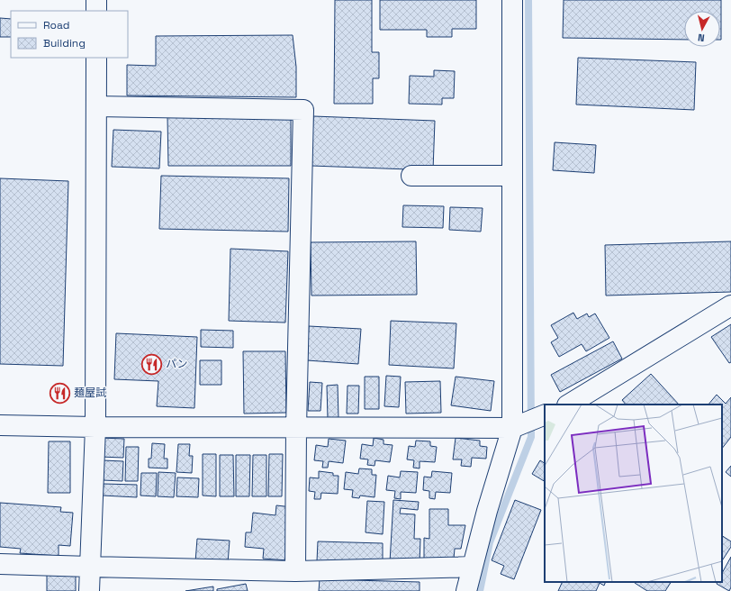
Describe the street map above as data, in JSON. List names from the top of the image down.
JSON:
{
  "places": {
    "restaurant": ["パン", "麺屋試"]
  },
  "legend": ["Road", "Building"],
  "north": "bottom"
}
